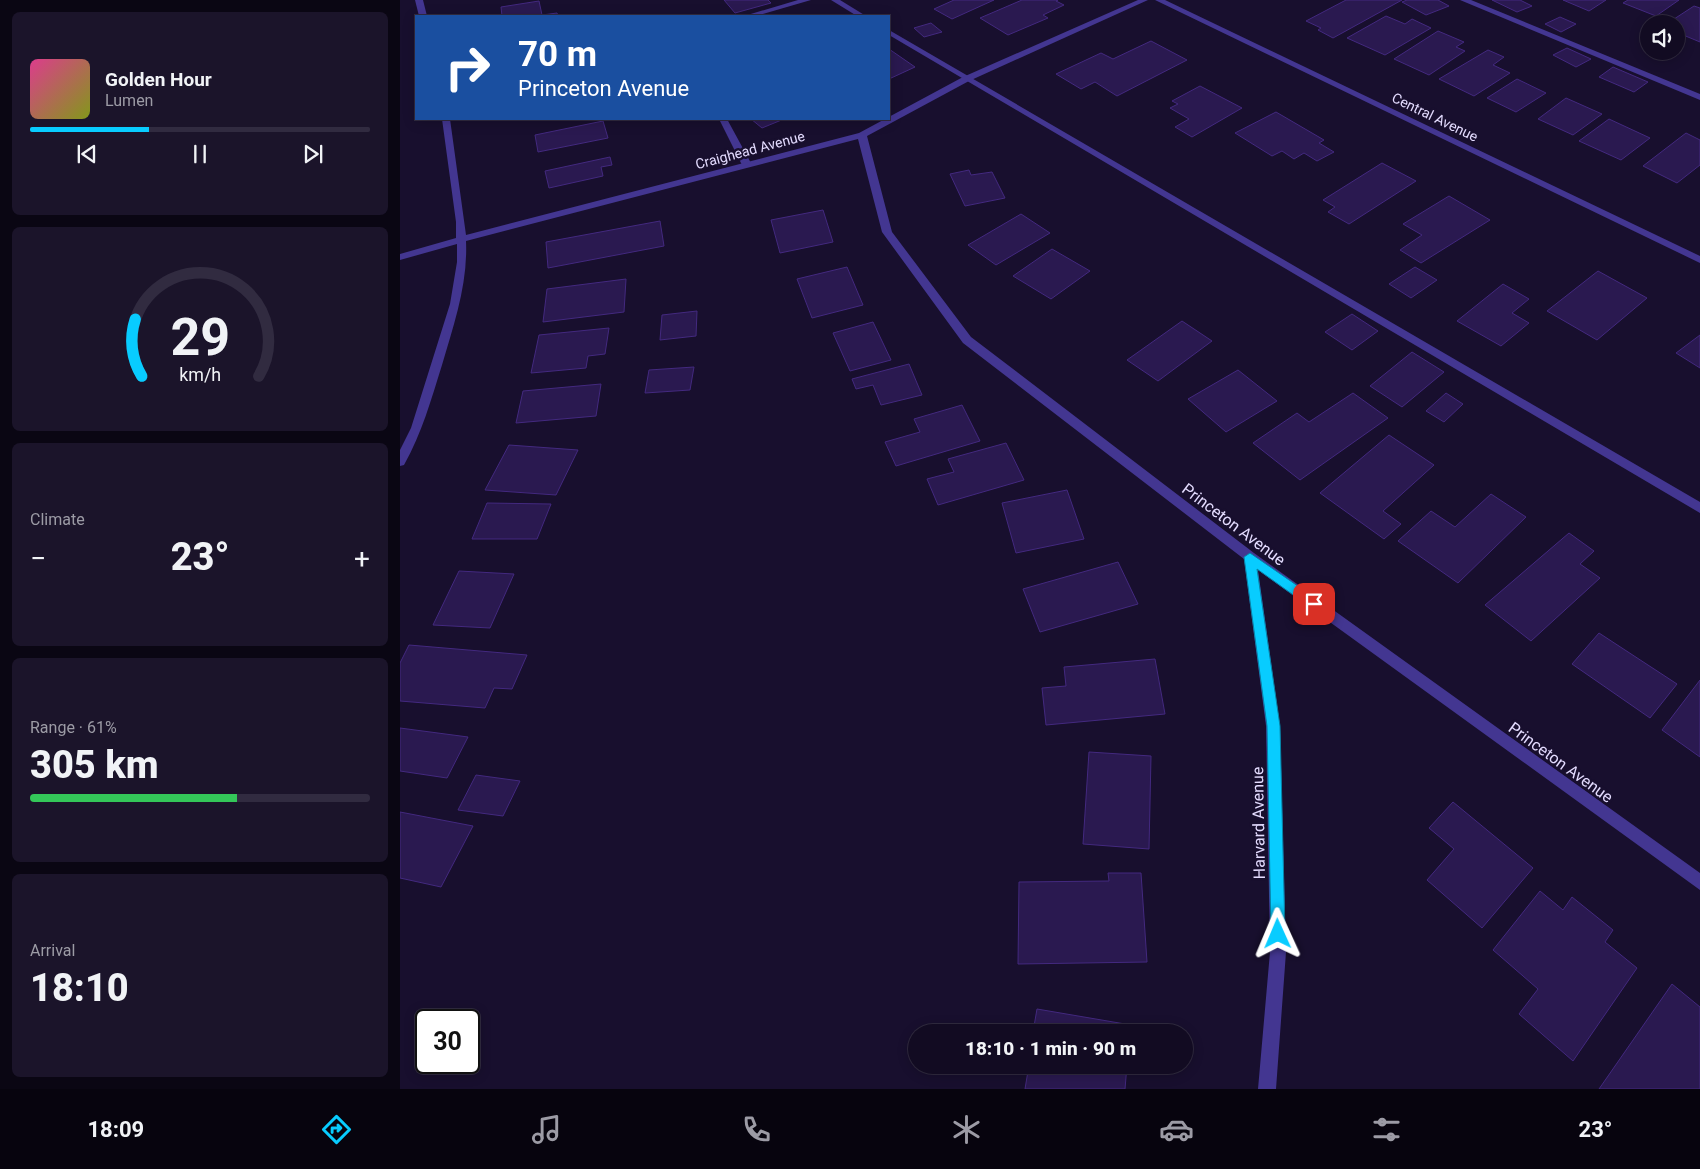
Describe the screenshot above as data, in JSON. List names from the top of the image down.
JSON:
{
  "streets": {
    "street": [
      "Central Avenue",
      "Craighead Avenue",
      "Princeton Avenue",
      "Harvard Avenue"
    ]
  },
  "crossings": [
    ["Craighead Avenue", "Princeton Avenue"],
    ["Princeton Avenue", "Harvard Avenue"]
  ],
  "page": {
    "turn": ["70 m", "Princeton Avenue"],
    "song": ["Golden Hour", "Lumen"],
    "tile": [
      "Climate",
      ["Range · 61%", "305 km"],
      ["Arrival", "18:10"]
    ],
    "heat": ["−", "23°", "+"],
    "limit": "30",
    "trip": "18:10 · 1 min · 90 m",
    "tabs": ["18:09", "23°"],
    "gauge": ["29", "km/h"]
  }
}
